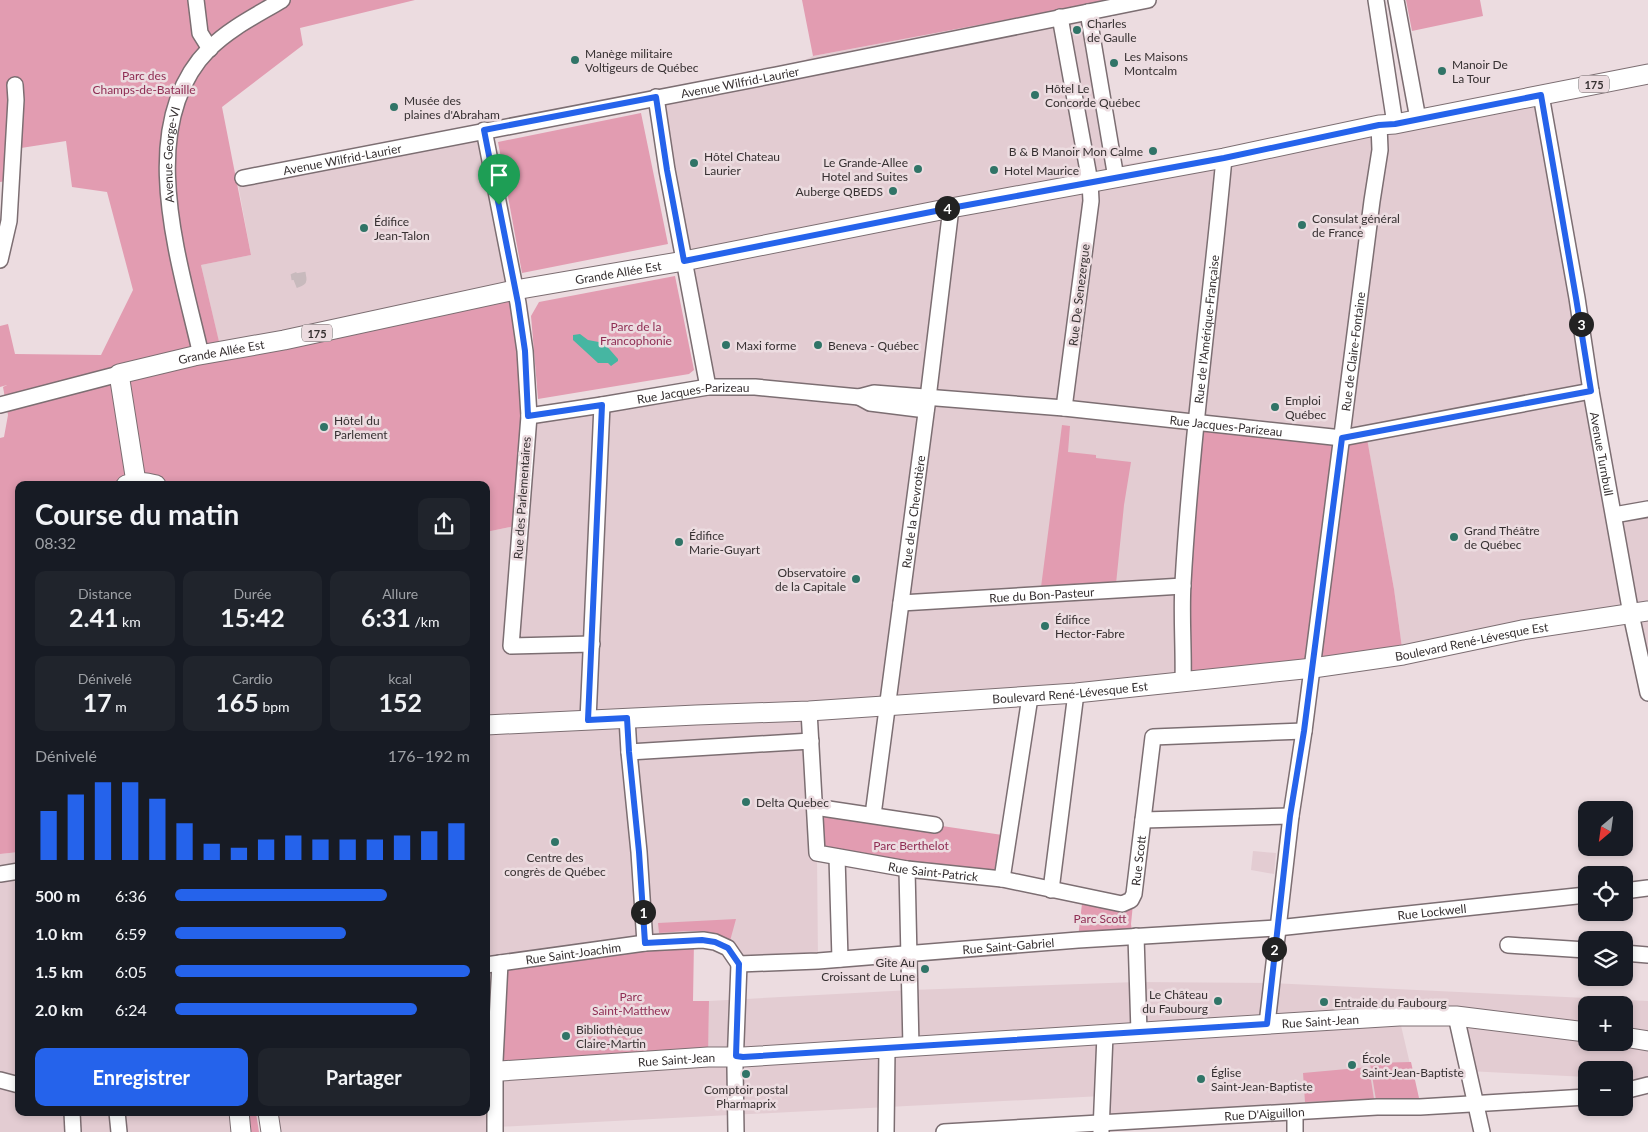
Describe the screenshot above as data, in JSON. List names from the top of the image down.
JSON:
{
  "streets": {
    "main road": [
      "175",
      "Grande Allée Est",
      "Boulevard René-Lévesque Est",
      "Rue Saint-Jean"
    ],
    "street": [
      "Avenue Wilfrid-Laurier",
      "Avenue George-VI",
      "Rue De Senezergue",
      "Rue de l'Amérique-Française",
      "Rue de Claire-Fontaine",
      "Rue Jacques-Parizeau",
      "Avenue Turnbull",
      "Rue des Parlementaires",
      "Rue de la Chevrotière",
      "Rue du Bon-Pasteur",
      "Rue Scott",
      "Rue Saint-Patrick",
      "Rue Lockwell",
      "Rue Saint-Gabriel",
      "Rue Saint-Joachim",
      "Rue D'Aiguillon"
    ]
  },
  "crossings": [
    ["Avenue Wilfrid-Laurier", "Rue De Senezergue"],
    ["Avenue Wilfrid-Laurier", "Rue des Parlementaires"],
    ["Avenue George-VI", "Grande Allée Est"],
    ["Grande Allée Est", "Rue De Senezergue"],
    ["Grande Allée Est", "Rue de l'Amérique-Française"],
    ["Grande Allée Est", "Rue de Claire-Fontaine"],
    ["Grande Allée Est", "Avenue Turnbull"],
    ["Grande Allée Est", "Rue des Parlementaires"],
    ["Grande Allée Est", "Rue de la Chevrotière"],
    ["Rue De Senezergue", "Rue Jacques-Parizeau"],
    ["Rue de l'Amérique-Française", "Rue Jacques-Parizeau"],
    ["Rue de l'Amérique-Française", "Rue du Bon-Pasteur"],
    ["Rue de l'Amérique-Française", "Boulevard René-Lévesque Est"],
    ["Rue de Claire-Fontaine", "Rue Jacques-Parizeau"],
    ["Rue de Claire-Fontaine", "Boulevard René-Lévesque Est"],
    ["Rue de Claire-Fontaine", "Rue Scott"],
    ["Rue de Claire-Fontaine", "Rue Lockwell"],
    ["Rue de Claire-Fontaine", "Rue Saint-Gabriel"],
    ["Rue de Claire-Fontaine", "Rue Saint-Jean"],
    ["Rue Jacques-Parizeau", "Avenue Turnbull"],
    ["Rue Jacques-Parizeau", "Rue des Parlementaires"],
    ["Rue Jacques-Parizeau", "Rue de la Chevrotière"],
    ["Avenue Turnbull", "Boulevard René-Lévesque Est"],
    ["Rue de la Chevrotière", "Rue du Bon-Pasteur"],
    ["Rue de la Chevrotière", "Boulevard René-Lévesque Est"],
    ["Rue Scott", "Rue Saint-Patrick"],
    ["Rue Lockwell", "Rue Saint-Gabriel"],
    ["Rue Saint-Gabriel", "Rue Saint-Joachim"]
  ],
  "parks": [
    "Parc des Champs-de-Bataille",
    "Parc de la Francophonie",
    "Parc Berthelot",
    "Parc Scott",
    "Parc Saint-Matthew"
  ],
  "places": [
    "Charles de Gaulle",
    "Manège militaire Voltigeurs de Québec",
    "Les Maisons Montcalm",
    "Manoir De La Tour",
    "Hôtel Le Concorde Québec",
    "Musée des plaines d'Abraham",
    "B & B Manoir Mon Calme",
    "Hôtel Chateau Laurier",
    "Le Grande-Allee Hotel and Suites",
    "Hotel Maurice",
    "Auberge QBEDS",
    "Consulat général de France",
    "Édifice Jean-Talon",
    "Maxi forme",
    "Beneva - Québec",
    "Emploi Québec",
    "Hôtel du Parlement",
    "Grand Théâtre de Québec",
    "Édifice Marie-Guyart",
    "Observatoire de la Capitale",
    "Édifice Hector-Fabre",
    "Delta Quebec",
    "Centre des congrès de Québec",
    "Gite Au Croissant de Lune",
    "Le Château du Faubourg",
    "Entraide du Faubourg",
    "Bibliothèque Claire-Martin",
    "École Saint-Jean-Baptiste",
    "Comptoir postal Pharmaprix",
    "Église Saint-Jean-Baptiste"
  ],
  "north": "bottom left",
  "page": {
    "pins": [
      "4",
      "3",
      "1",
      "2"
    ],
    "heading": ["Course du matin", "08:32"],
    "stats": [
      ["Distance", "2.41 km"],
      ["Durée", "15:42"],
      ["Allure", "6:31 /km"],
      ["Dénivelé", "17 m"],
      ["Cardio", "165 bpm"],
      ["kcal", "152"]
    ],
    "chart": ["Dénivelé", "176–192 m"],
    "map_buttons": ["+", "−"],
    "list": [
      {
        "name": "500 m",
        "note": "6:36"
      },
      {
        "name": "1.0 km",
        "note": "6:59"
      },
      {
        "name": "1.5 km",
        "note": "6:05"
      },
      {
        "name": "2.0 km",
        "note": "6:24"
      }
    ],
    "buttons": ["Enregistrer", "Partager"]
  }
}
